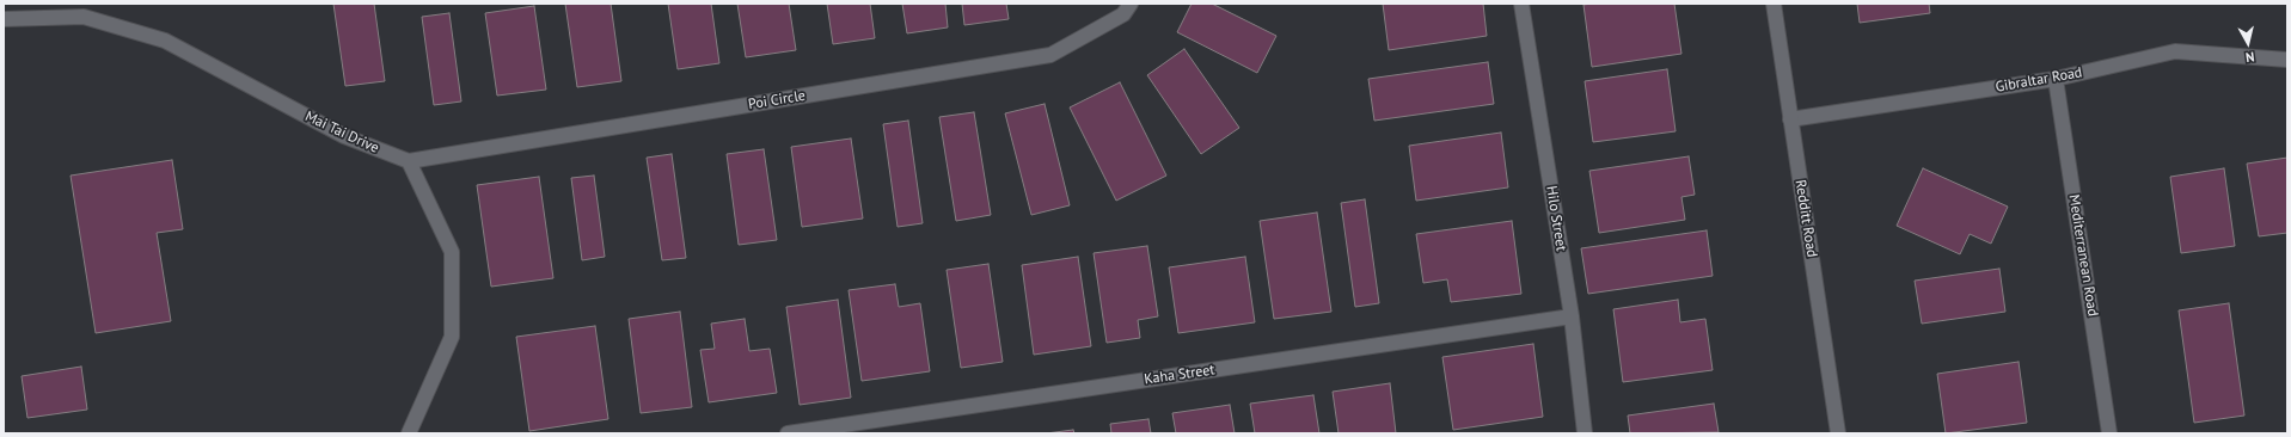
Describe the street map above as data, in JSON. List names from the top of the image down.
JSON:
{
  "streets": {
    "street": [
      "Gibraltar Road",
      "Poi Circle",
      "Mai Tai Drive",
      "Hilo Street",
      "Redditt Road",
      "Mediterranean Road",
      "Kaha Street"
    ]
  },
  "crossings": [
    ["Gibraltar Road", "Redditt Road"],
    ["Gibraltar Road", "Mediterranean Road"],
    ["Poi Circle", "Mai Tai Drive"],
    ["Hilo Street", "Kaha Street"]
  ],
  "north": "bottom"
}
